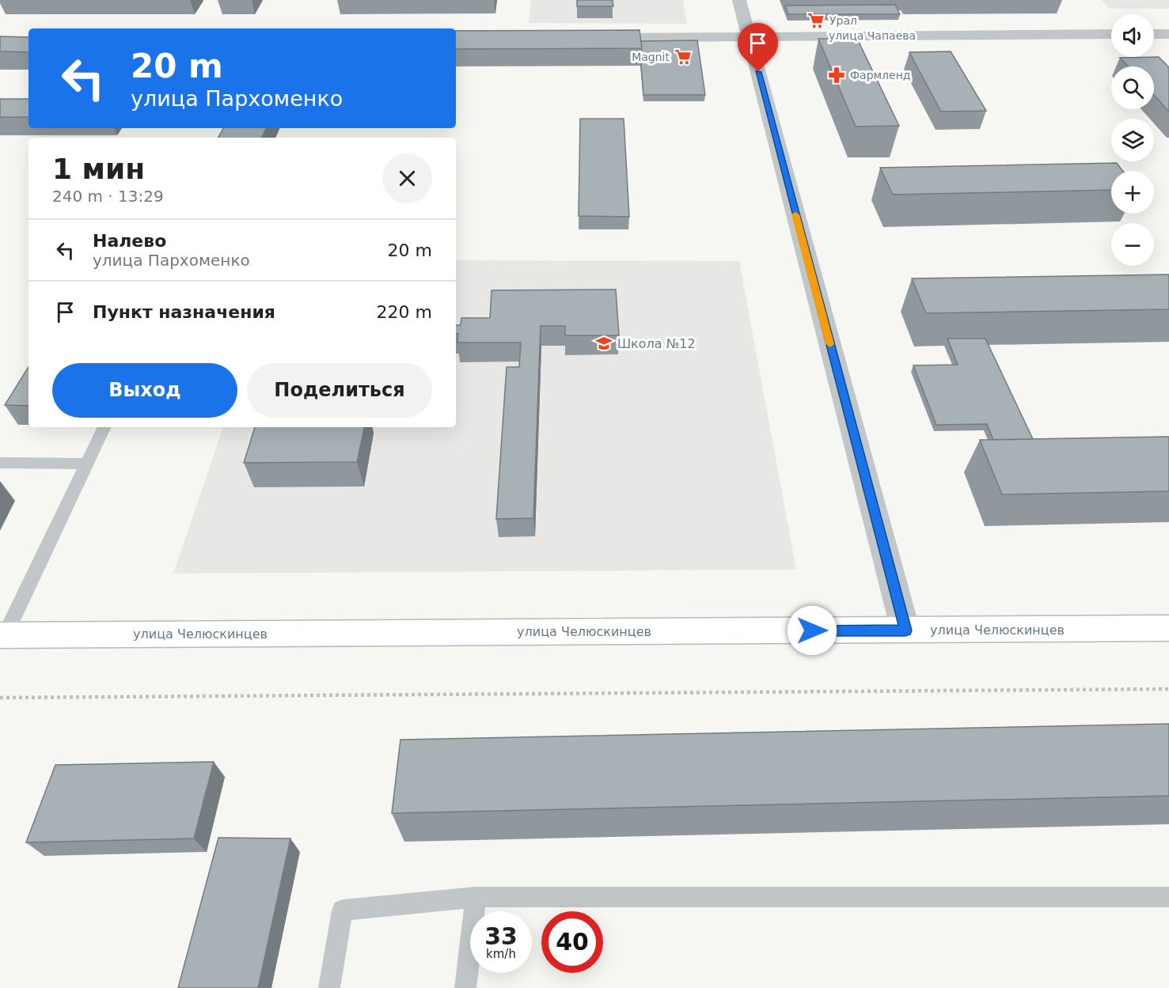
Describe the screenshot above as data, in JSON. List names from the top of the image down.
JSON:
{
  "streets": {
    "street": ["улица Чапаева", "улица Челюскинцев"]
  },
  "places": {
    "supermarket": ["Урал", "Magnit"],
    "pharmacy": ["Фармленд"],
    "school or university": ["Школа №12"]
  },
  "page": {
    "map_buttons": ["+", "−"],
    "turn": ["20 m", "улица Пархоменко"],
    "heading": ["1 мин", "240 m · 13:29"],
    "list": [
      {
        "name": "Налево",
        "note": "улица Пархоменко",
        "value": "20 m"
      },
      {
        "name": "Пункт назначения",
        "value": "220 m"
      }
    ],
    "buttons": ["Выход", "Поделиться"],
    "speed": "33 km/h",
    "limit": "40"
  }
}
